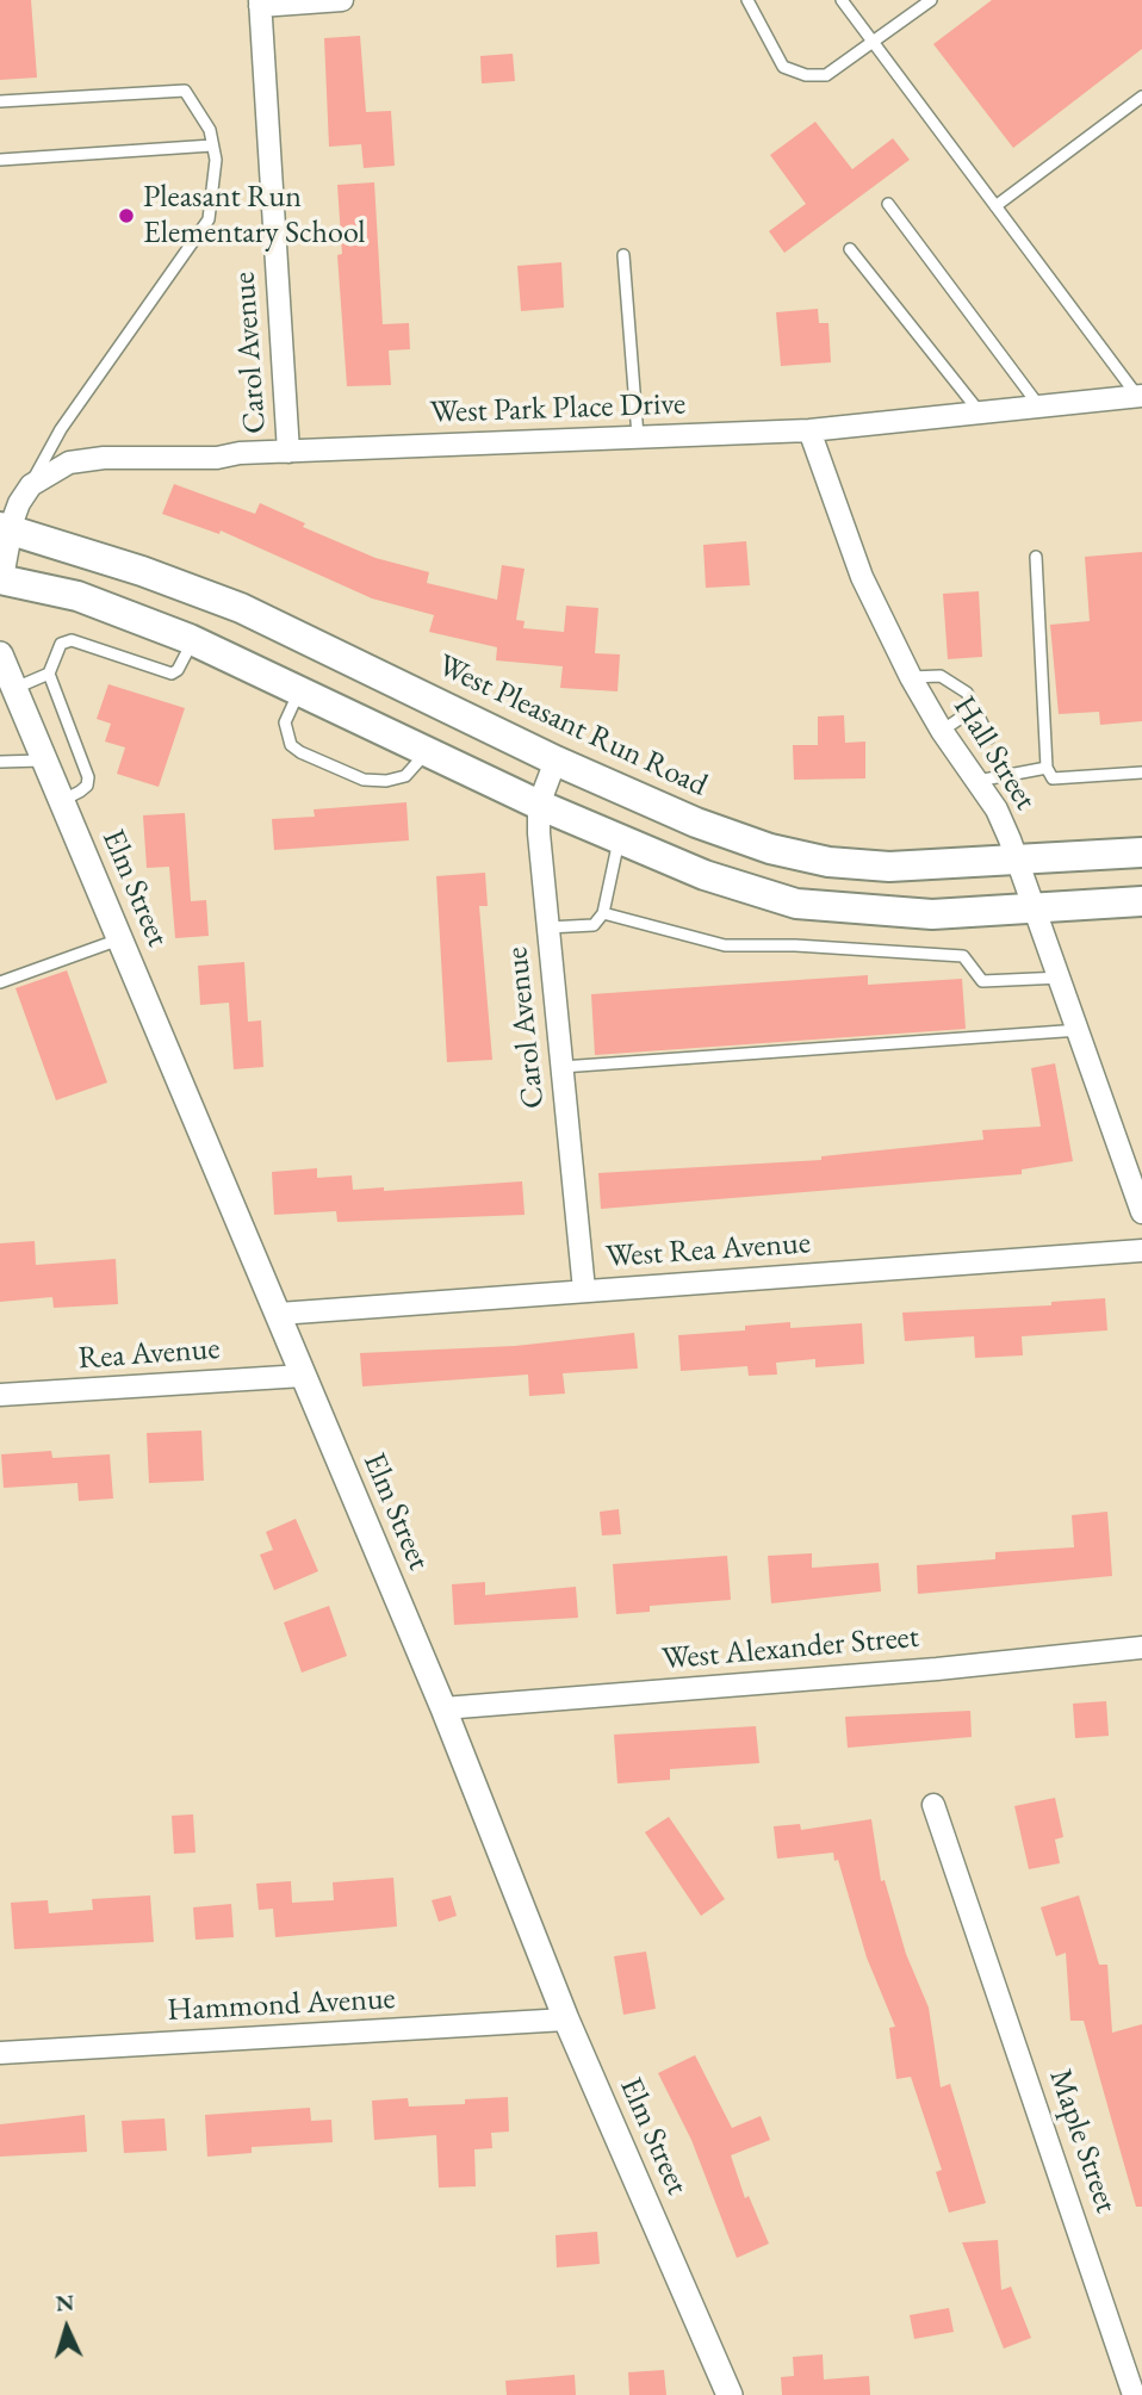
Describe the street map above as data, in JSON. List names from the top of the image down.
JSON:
{
  "streets": {
    "main road": ["West Pleasant Run Road"],
    "street": [
      "Carol Avenue",
      "West Park Place Drive",
      "Hall Street",
      "Elm Street",
      "West Rea Avenue",
      "Rea Avenue",
      "West Alexander Street",
      "Hammond Avenue",
      "Maple Street"
    ]
  },
  "crossings": [
    ["Carol Avenue", "West Park Place Drive"],
    ["Carol Avenue", "West Pleasant Run Road"],
    ["Carol Avenue", "West Rea Avenue"],
    ["West Park Place Drive", "Hall Street"],
    ["West Pleasant Run Road", "Hall Street"],
    ["Elm Street", "West Rea Avenue"],
    ["Elm Street", "Rea Avenue"],
    ["Elm Street", "West Alexander Street"],
    ["Elm Street", "Hammond Avenue"]
  ],
  "places": ["Pleasant Run Elementary School"],
  "north": "top"
}
